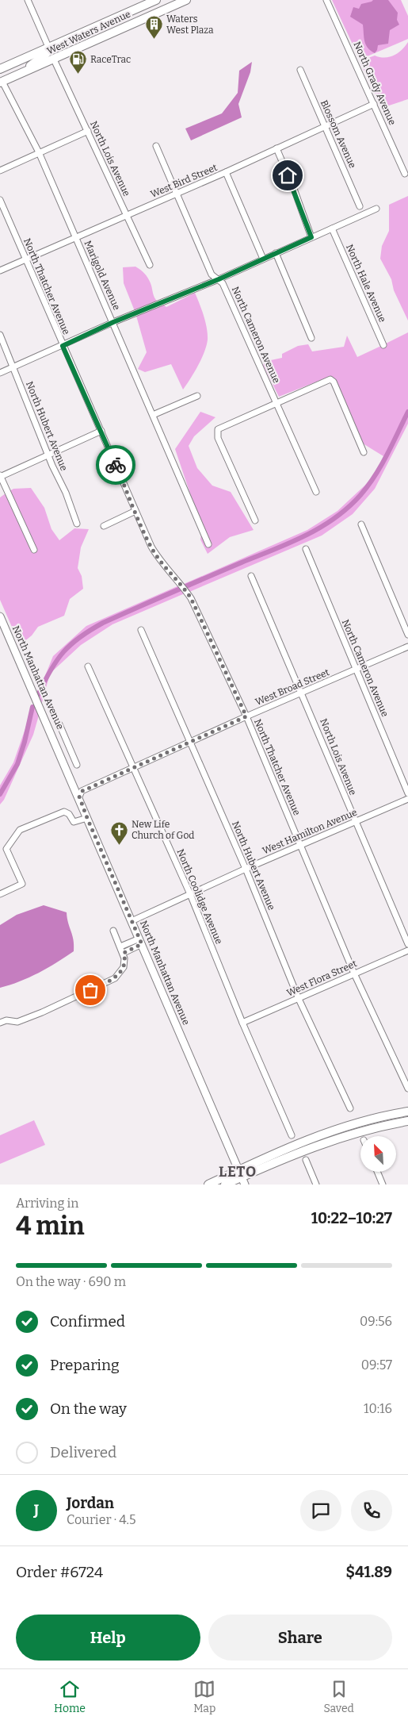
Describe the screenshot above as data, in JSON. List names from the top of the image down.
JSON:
{
  "streets": {
    "main road": ["West Waters Avenue"],
    "street": [
      "North Grady Avenue",
      "Blossom Avenue",
      "North Lois Avenue",
      "West Bird Street",
      "Marigold Avenue",
      "North Hale Avenue",
      "North Thatcher Avenue",
      "North Cameron Avenue",
      "North Hubert Avenue",
      "North Manhattan Avenue",
      "West Broad Street",
      "West Hamilton Avenue",
      "North Coolidge Avenue",
      "West Flora Street"
    ]
  },
  "crossings": [
    ["West Waters Avenue", "North Lois Avenue"],
    ["West Waters Avenue", "Marigold Avenue"],
    ["North Grady Avenue", "West Bird Street"],
    ["Blossom Avenue", "West Bird Street"],
    ["North Lois Avenue", "West Bird Street"],
    ["North Lois Avenue", "West Broad Street"],
    ["North Lois Avenue", "West Hamilton Avenue"],
    ["West Bird Street", "Marigold Avenue"],
    ["West Bird Street", "North Thatcher Avenue"],
    ["West Bird Street", "North Cameron Avenue"],
    ["North Thatcher Avenue", "West Broad Street"],
    ["North Thatcher Avenue", "West Hamilton Avenue"],
    ["North Thatcher Avenue", "West Flora Street"],
    ["North Cameron Avenue", "West Broad Street"],
    ["North Hubert Avenue", "West Broad Street"],
    ["North Hubert Avenue", "West Hamilton Avenue"],
    ["North Hubert Avenue", "West Flora Street"],
    ["North Manhattan Avenue", "West Broad Street"],
    ["North Manhattan Avenue", "West Hamilton Avenue"],
    ["West Broad Street", "North Coolidge Avenue"],
    ["West Hamilton Avenue", "North Coolidge Avenue"],
    ["North Coolidge Avenue", "West Flora Street"]
  ],
  "districts": ["LETO"],
  "places": {
    "building": ["Waters West Plaza"],
    "fuel station": ["RaceTrac"],
    "church": ["New Life Church of God"]
  },
  "north": "top left",
  "page": {
    "heading": ["4 min", "Arriving in", "10:22–10:27"],
    "panel": [
      "Jordan",
      "Courier · 4.5",
      "Order #6724",
      "$41.89"
    ],
    "bar": "On the way · 690 m",
    "list": [
      ["Confirmed", "09:56"],
      ["Preparing", "09:57"],
      ["On the way", "10:16"],
      "Delivered"
    ],
    "round": "J",
    "buttons": ["Help", "Share"],
    "tabs": ["Home", "Map", "Saved"]
  }
}
